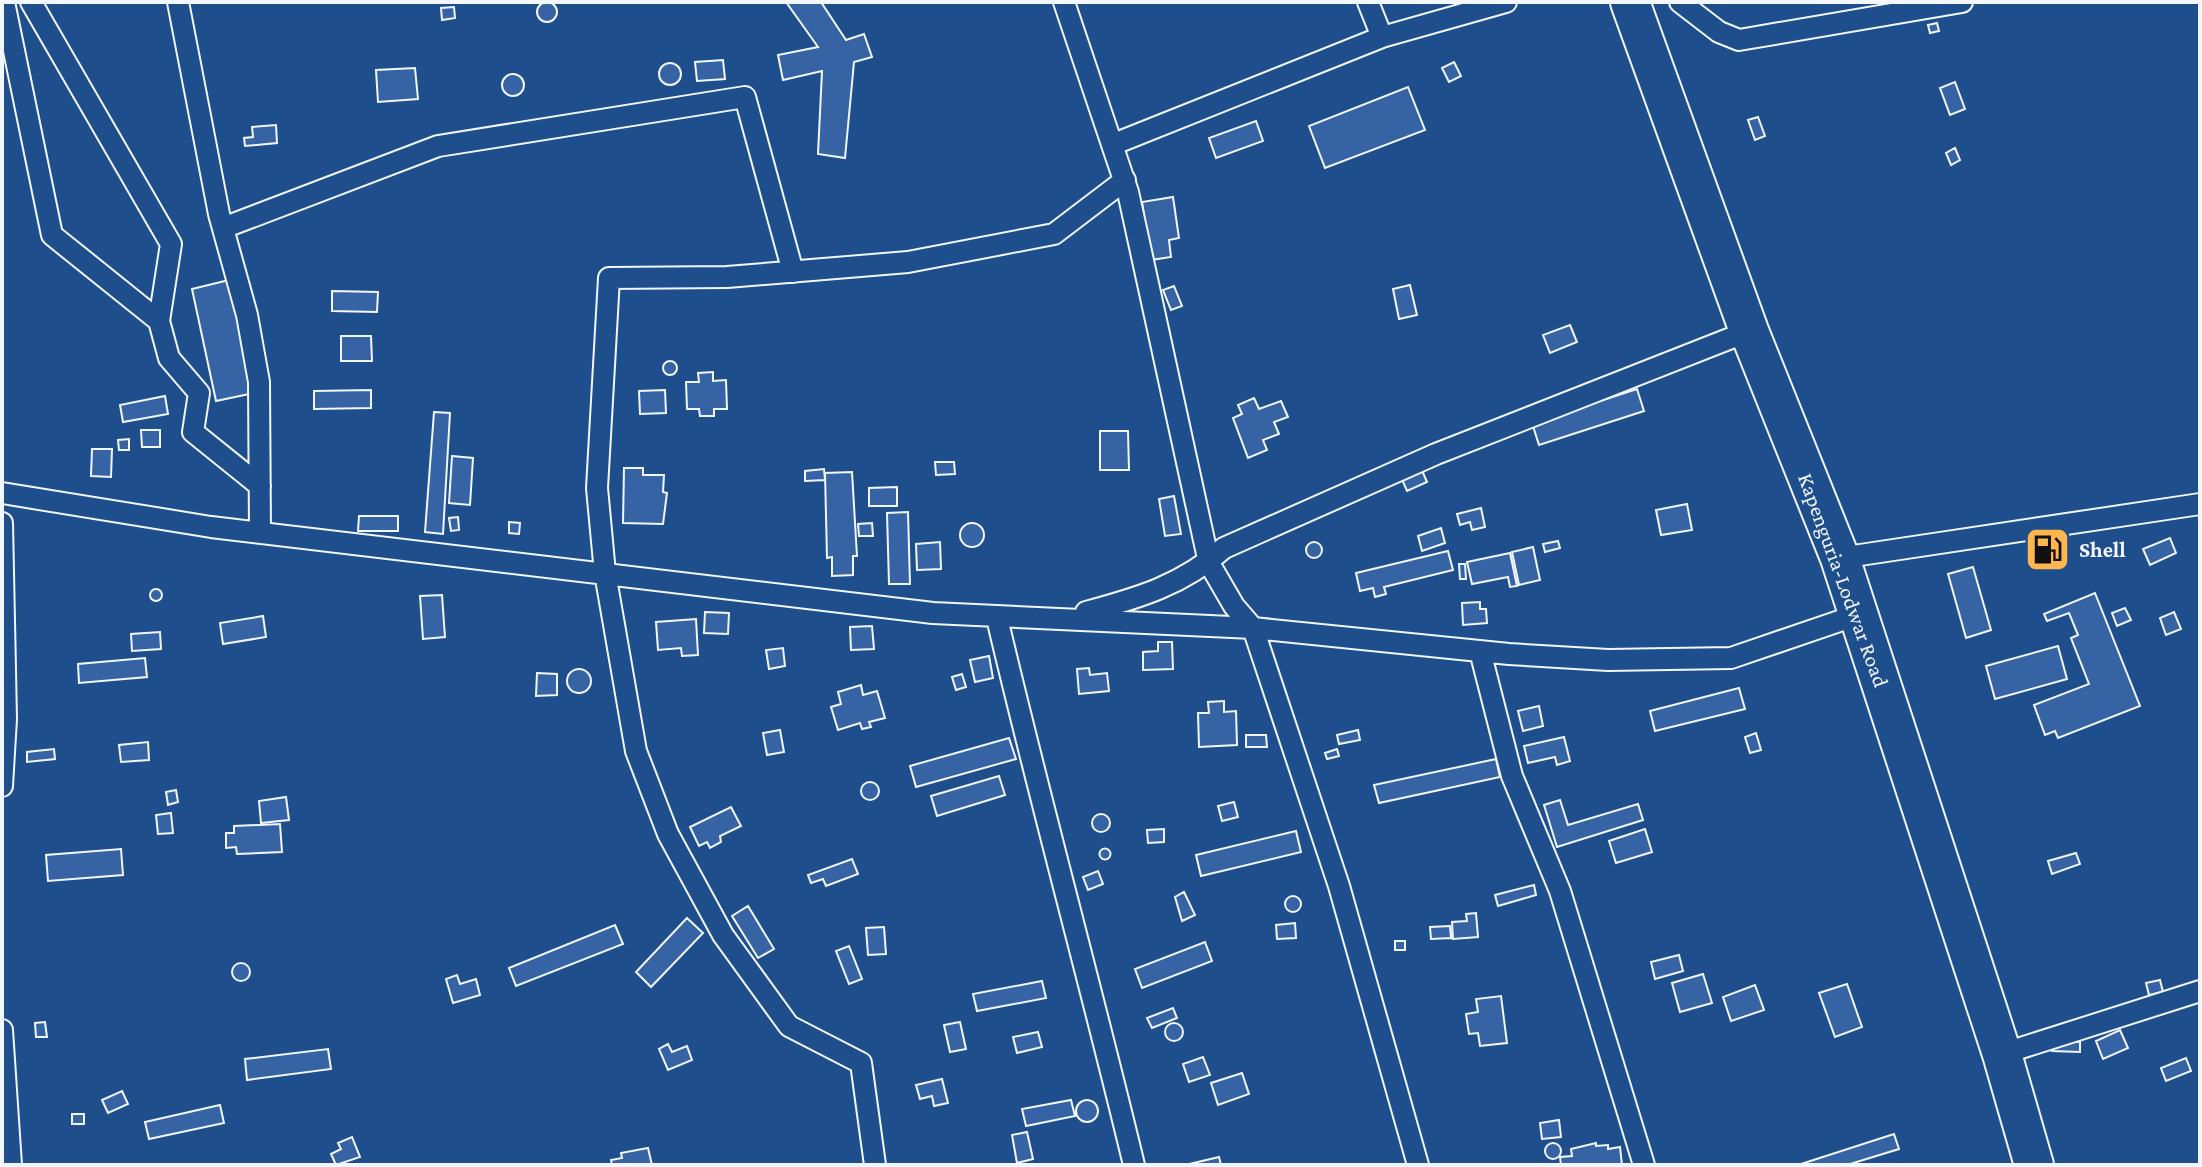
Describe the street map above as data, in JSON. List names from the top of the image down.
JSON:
{
  "streets": {
    "highway": ["Kapenguria-Lodwar Road"]
  },
  "places": {
    "fuel station": ["Shell"]
  }
}
